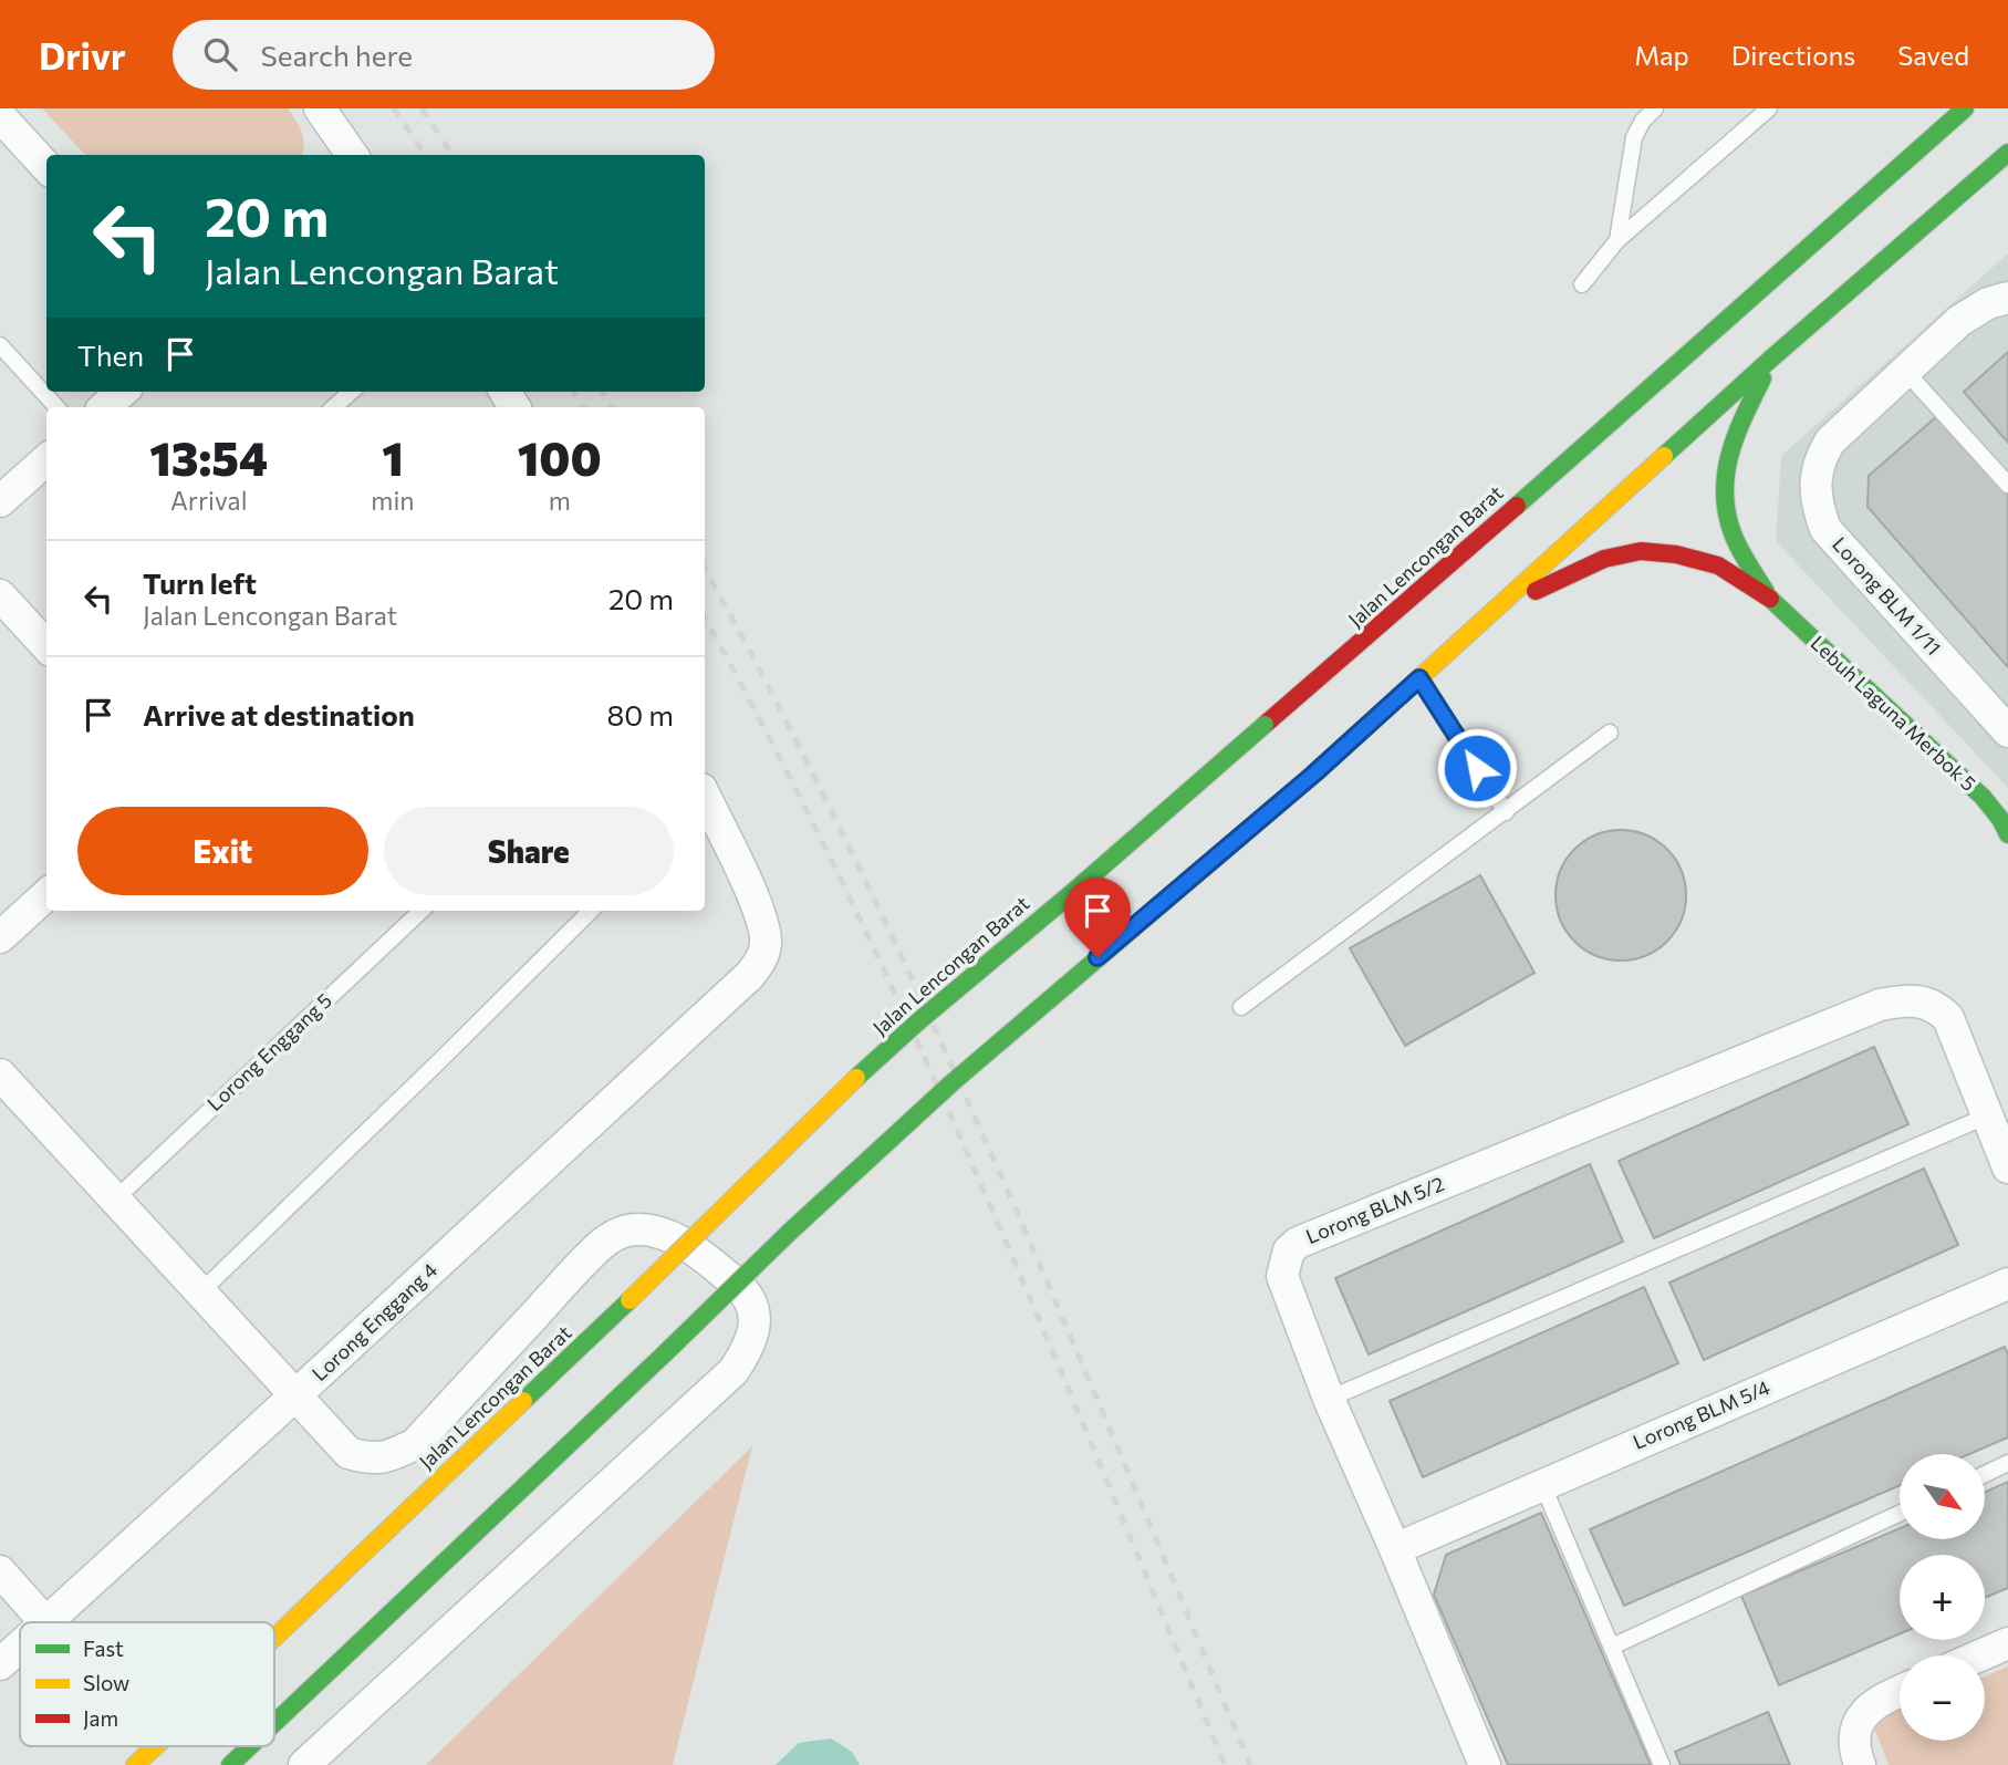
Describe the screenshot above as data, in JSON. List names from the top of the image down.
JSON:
{
  "streets": {
    "main road": ["Jalan Lencongan Barat", "Lebuh Laguna Merbok 5"],
    "street": [
      "Lorong BLM 1/11",
      "Lorong BLM 5/2",
      "Lorong Enggang 4",
      "Lorong BLM 5/4"
    ],
    "lane": ["Lorong Enggang 5"]
  },
  "crossings": [
    ["Lorong Enggang 5", "Lorong Enggang 4"],
    ["Lorong BLM 5/2", "Lorong BLM 5/4"]
  ],
  "legend": ["Fast", "Slow", "Jam"],
  "north": "bottom right",
  "page": {
    "header": "Drivr",
    "search": "Search here",
    "nav": ["Map", "Directions", "Saved"],
    "turn": ["20 m", "Jalan Lencongan Barat"],
    "then": "Then",
    "eta": [
      "13:54",
      "Arrival",
      "1",
      "min",
      "100",
      "m"
    ],
    "list": [
      {
        "name": "Turn left",
        "note": "Jalan Lencongan Barat",
        "value": "20 m"
      },
      {
        "name": "Arrive at destination",
        "value": "80 m"
      }
    ],
    "buttons": ["Exit", "Share"],
    "map_buttons": ["+", "−"]
  }
}
